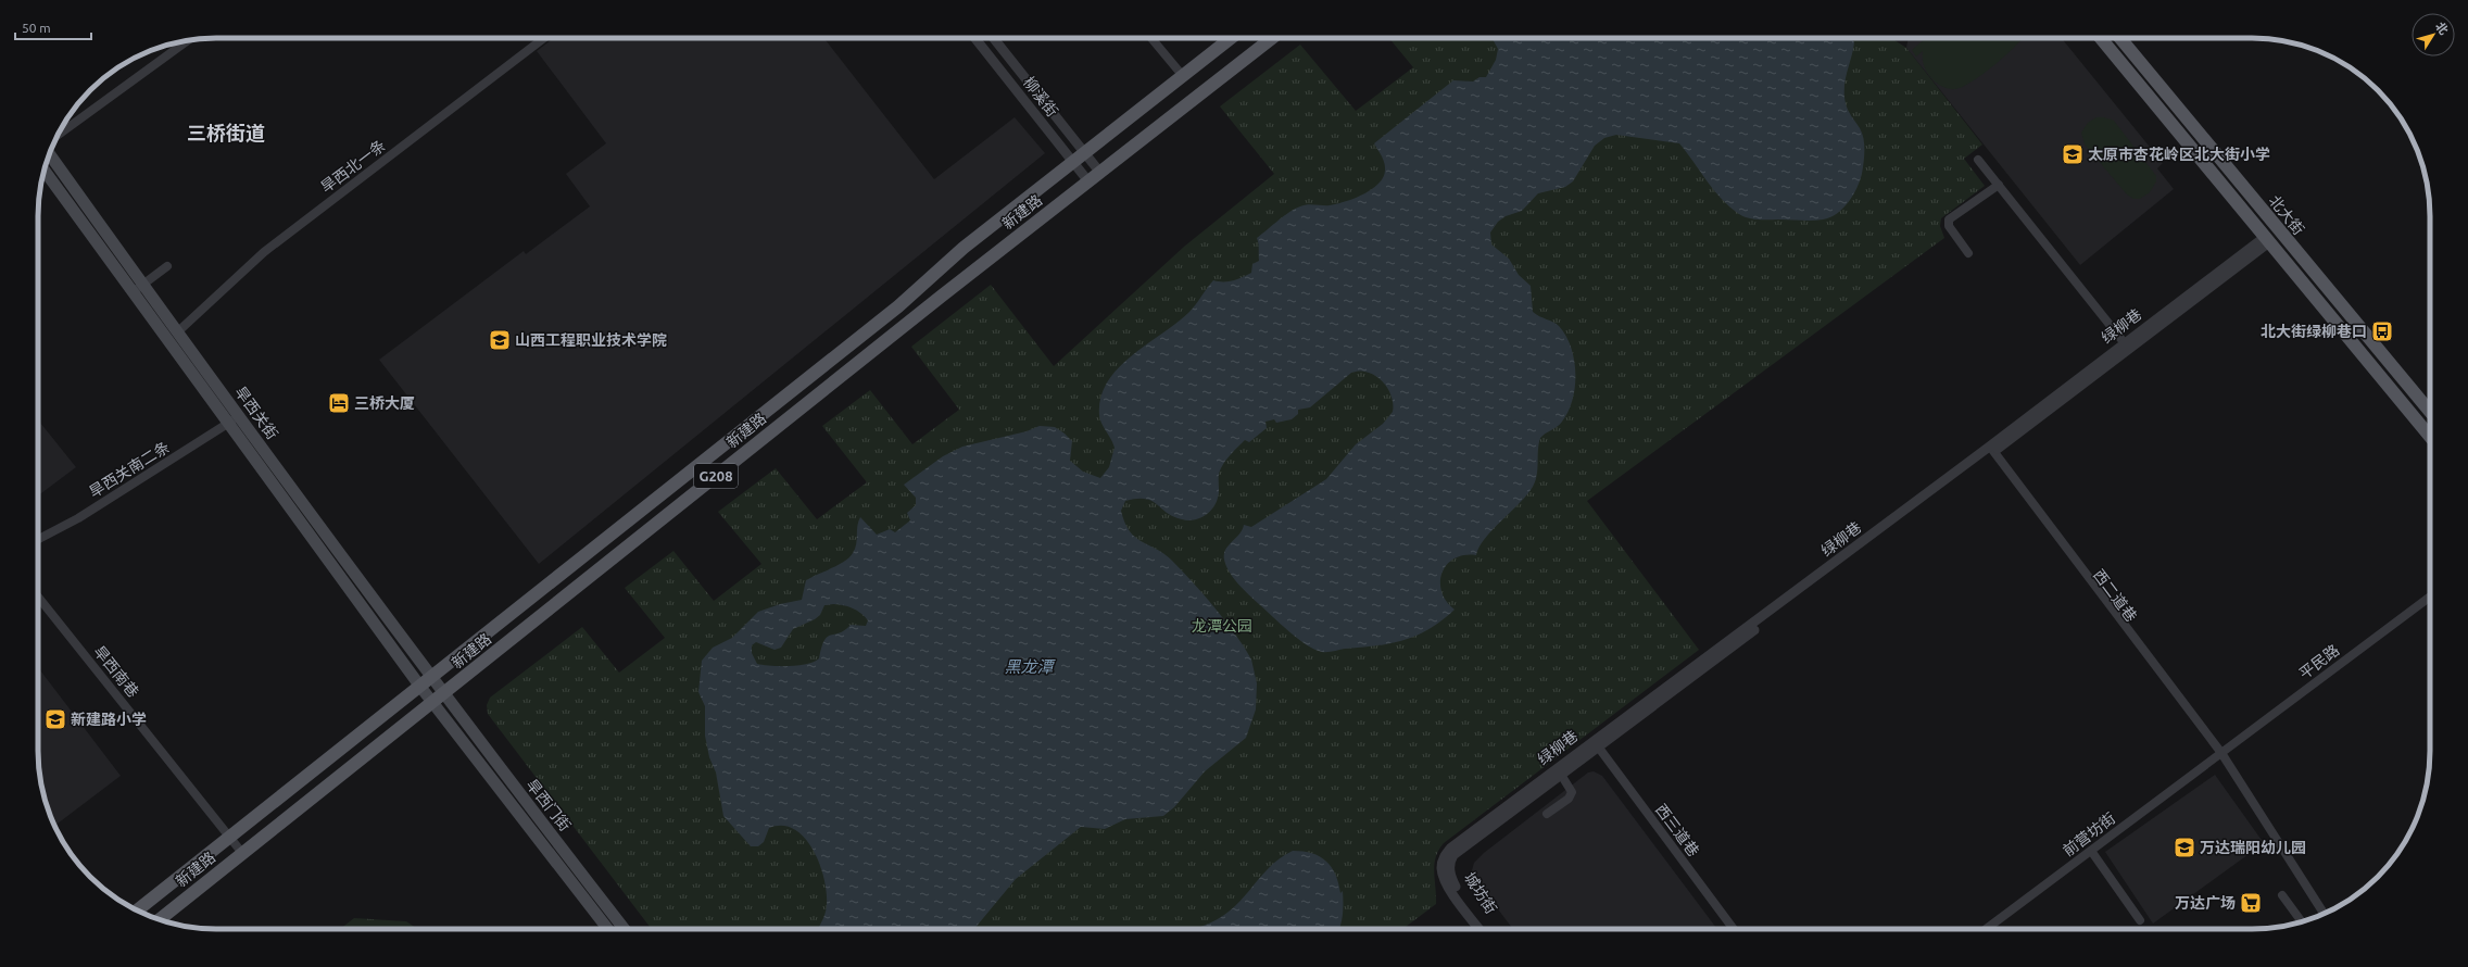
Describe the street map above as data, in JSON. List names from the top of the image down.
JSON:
{
  "streets": {
    "main road": [
      "新建路",
      "北大街",
      "旱西关街",
      "G208",
      "旱西门街"
    ],
    "street": [
      "柳溪街",
      "旱西北一条",
      "绿柳巷",
      "旱西关南二条",
      "西二道巷",
      "平民路",
      "旱西南巷",
      "西三道巷",
      "前营坊街",
      "城坊街"
    ]
  },
  "crossings": [
    ["柳溪街", "新建路"],
    ["旱西北一条", "旱西关街"],
    ["新建路", "旱西关街"],
    ["新建路", "旱西南巷"],
    ["新建路", "旱西门街"],
    ["绿柳巷", "西二道巷"],
    ["绿柳巷", "西三道巷"],
    ["绿柳巷", "城坊街"],
    ["旱西关街", "旱西关南二条"],
    ["旱西关街", "旱西门街"],
    ["西二道巷", "平民路"],
    ["西二道巷", "前营坊街"],
    ["平民路", "前营坊街"]
  ],
  "districts": ["三桥街道"],
  "water": ["黑龙潭"],
  "parks": ["龙潭公园"],
  "places": {
    "school or university": [
      "太原市杏花岭区北大街小学",
      "山西工程职业技术学院",
      "新建路小学",
      "万达瑞阳幼儿园"
    ],
    "bus stop": ["北大街绿柳巷口"],
    "hotel": ["三桥大厦"],
    "supermarket": ["万达广场"]
  },
  "scale_bar": "50 m",
  "north": "top right"
}
